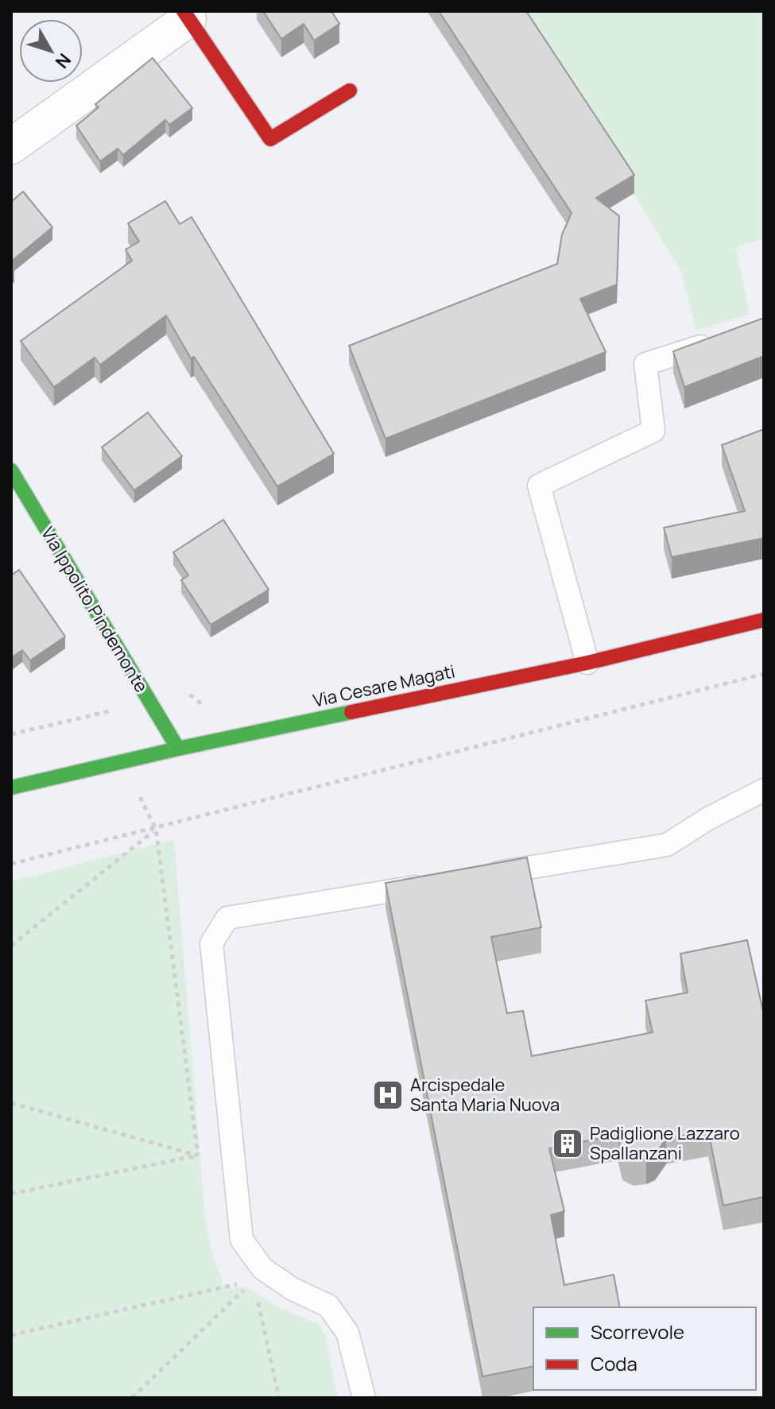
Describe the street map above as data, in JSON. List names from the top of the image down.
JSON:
{
  "streets": {
    "street": ["Via Ippolito Pindemonte", "Via Cesare Magati"]
  },
  "crossings": [
    ["Via Ippolito Pindemonte", "Via Cesare Magati"]
  ],
  "places": {
    "hospital": ["Arcispedale Santa Maria Nuova"],
    "building": ["Padiglione Lazzaro Spallanzani"]
  },
  "legend": ["Scorrevole", "Coda"],
  "north": "bottom right"
}
